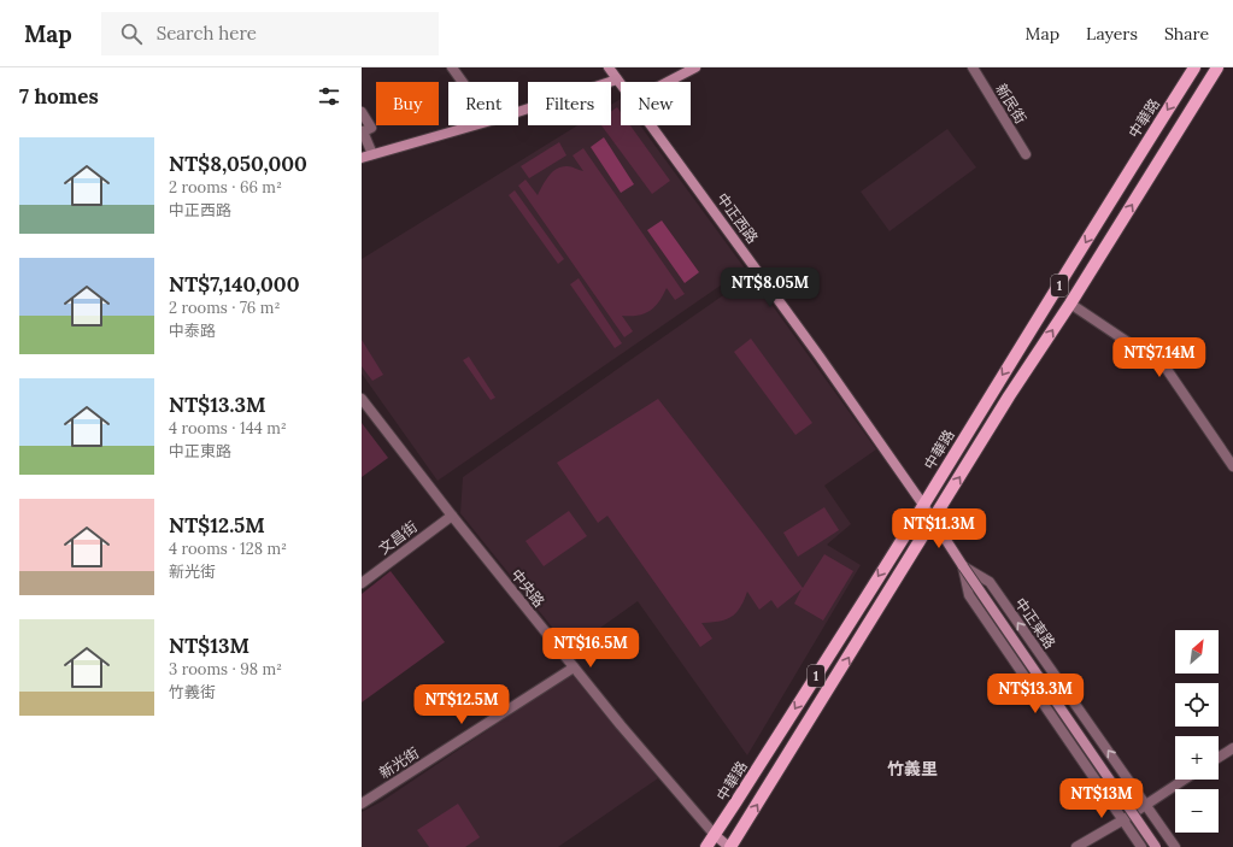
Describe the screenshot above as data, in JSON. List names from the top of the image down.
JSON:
{
  "streets": {
    "main road": [
      "中華路",
      "中正西路",
      "1",
      "中正東路"
    ],
    "street": [
      "新民街",
      "文昌街",
      "中央路",
      "新光街"
    ]
  },
  "crossings": [
    ["中華路", "中正西路"],
    ["中華路", "中央路"],
    ["中正西路", "1"],
    ["中正西路", "中正東路"],
    ["1", "中正東路"],
    ["文昌街", "中央路"],
    ["中央路", "新光街"]
  ],
  "districts": ["竹義里"],
  "north": "top right",
  "page": {
    "header": "Map",
    "search": "Search here",
    "nav": ["Map", "Layers", "Share"],
    "heading": "7 homes",
    "chip": [
      "Buy",
      "Rent",
      "Filters",
      "New"
    ],
    "list": [
      {
        "name": "NT$8,050,000",
        "note": "2 rooms · 66 m² · 中正西路"
      },
      {
        "name": "NT$7,140,000",
        "note": "2 rooms · 76 m² · 中泰路"
      },
      {
        "name": "NT$13.3M",
        "note": "4 rooms · 144 m² · 中正東路"
      },
      {
        "name": "NT$12.5M",
        "note": "4 rooms · 128 m² · 新光街"
      },
      {
        "name": "NT$13M",
        "note": "3 rooms · 98 m² · 竹義街"
      }
    ],
    "price": [
      "NT$8.05M",
      "NT$7.14M",
      "NT$11.3M",
      "NT$16.5M",
      "NT$13.3M",
      "NT$12.5M",
      "NT$13M"
    ],
    "map_buttons": ["+", "−"]
  }
}
